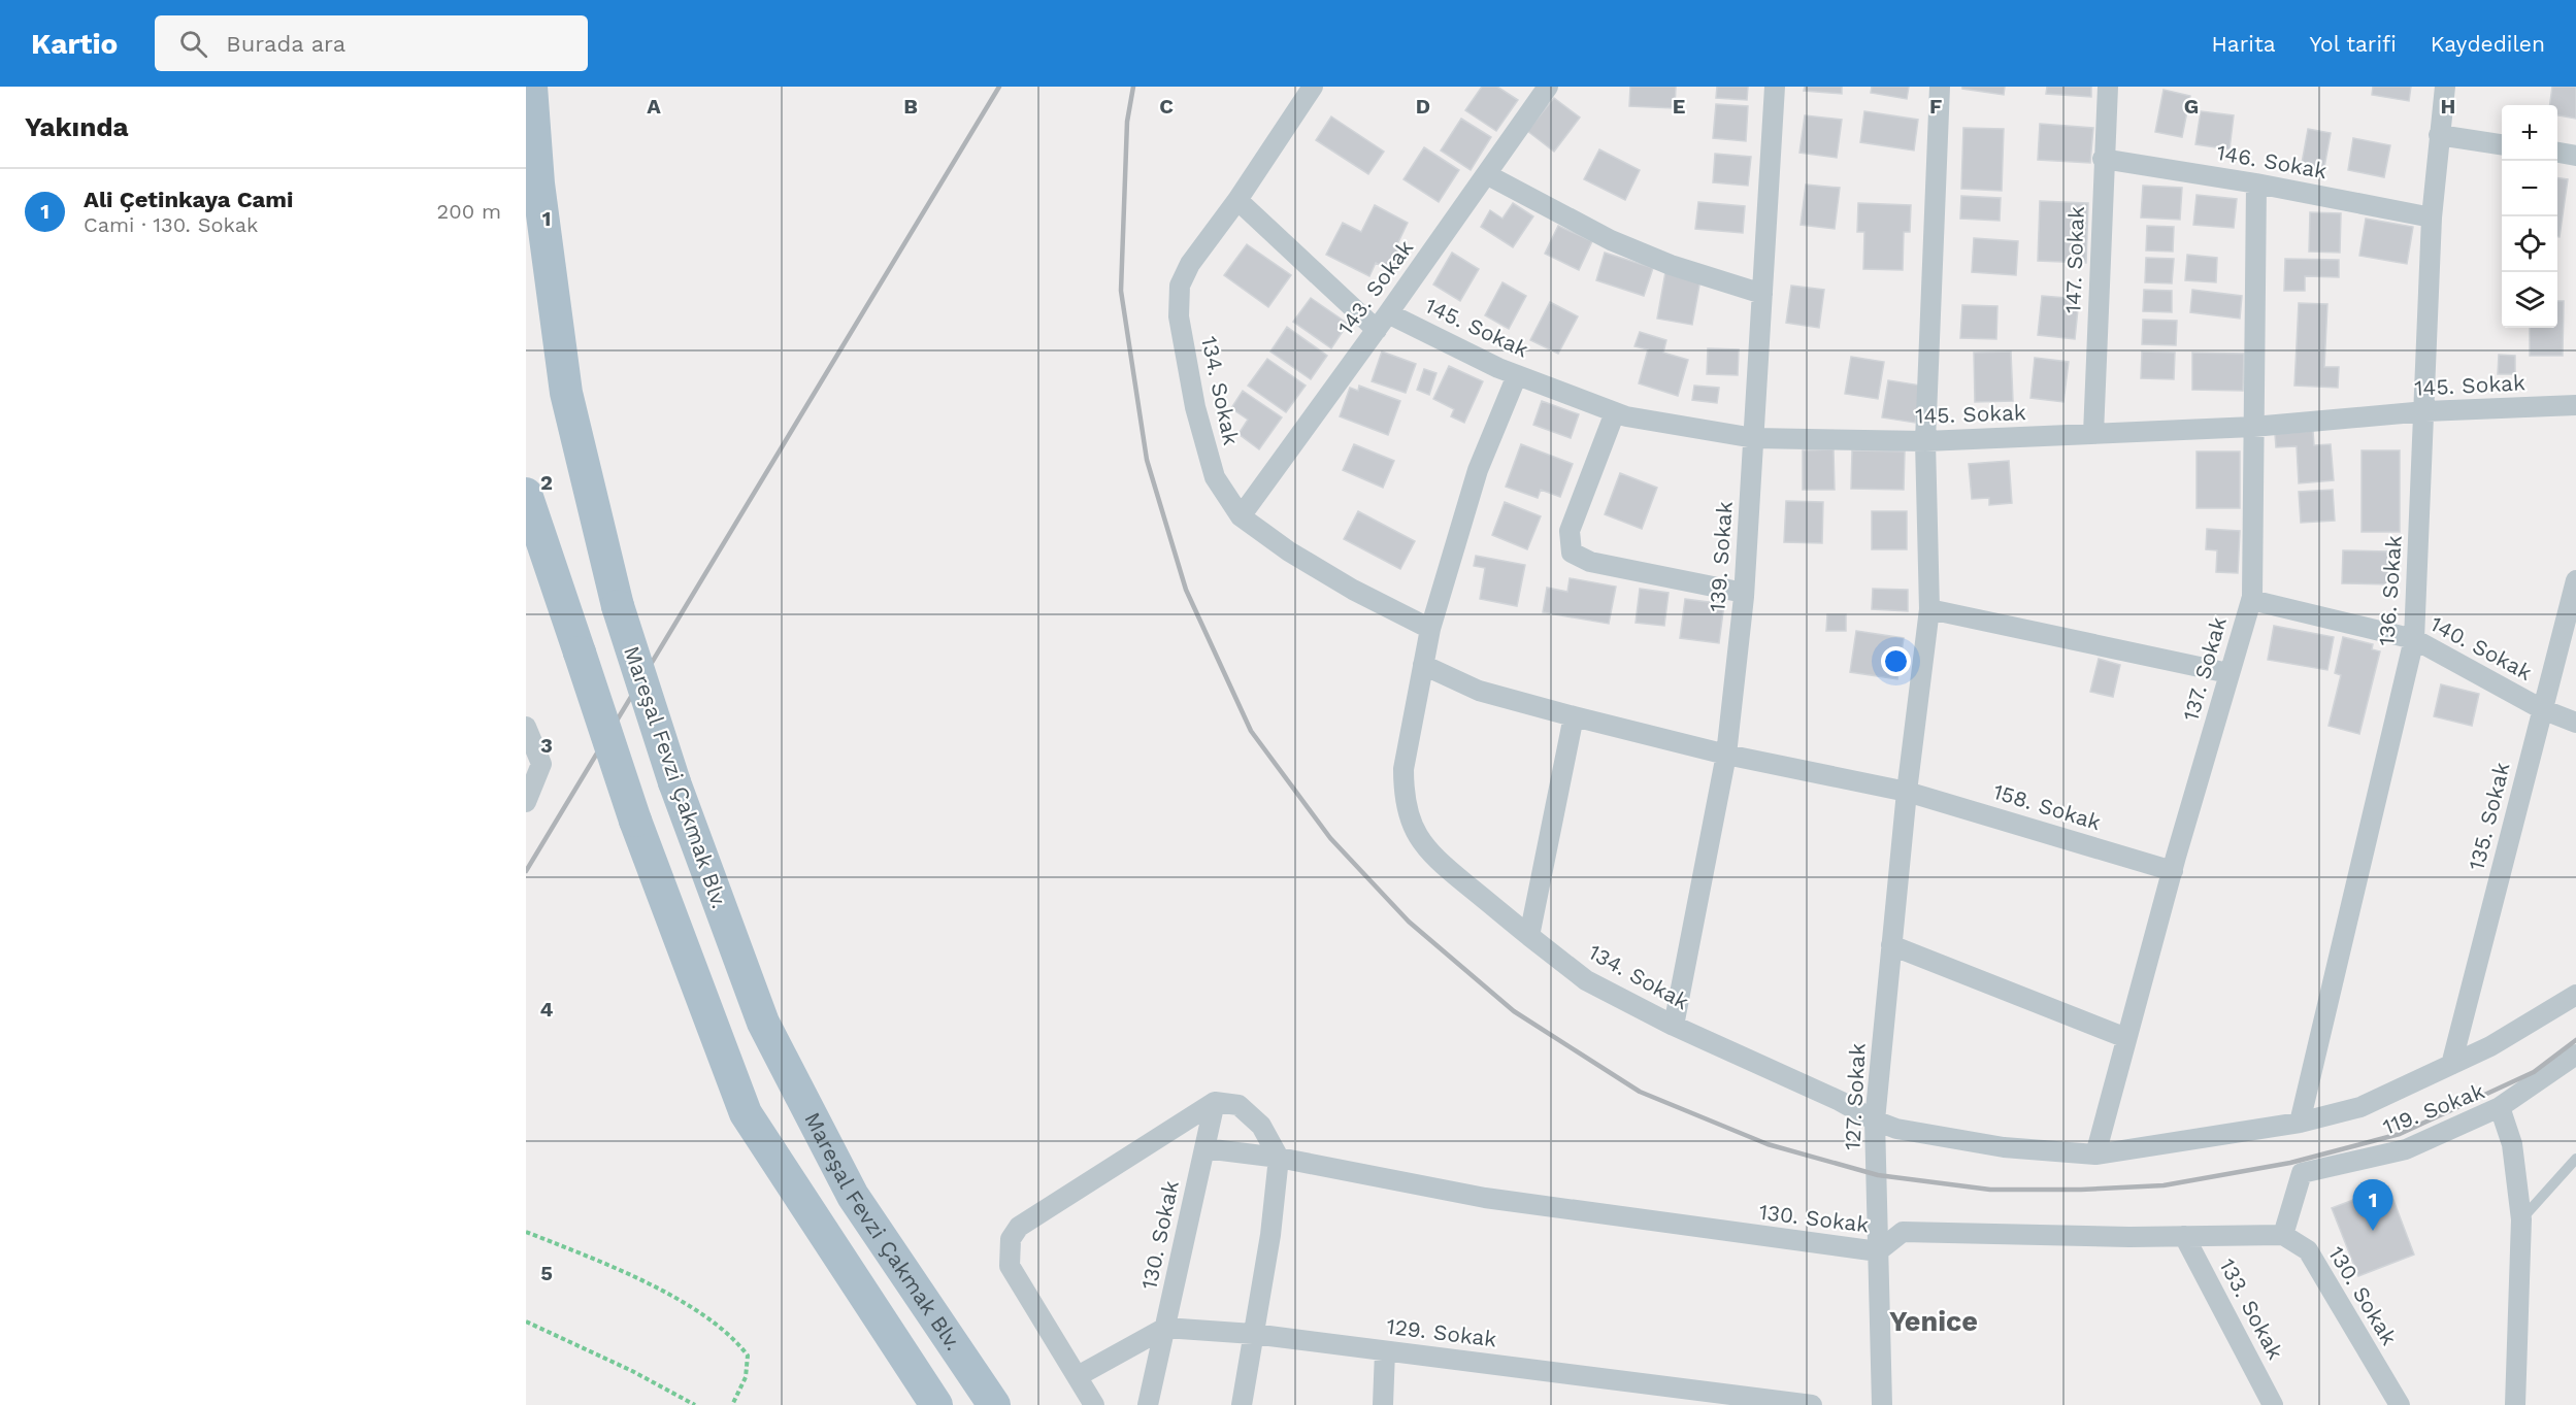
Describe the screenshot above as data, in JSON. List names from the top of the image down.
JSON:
{
  "streets": {
    "main road": ["Mareşal Fevzi Çakmak Blv."],
    "street": [
      "146. Sokak",
      "147. Sokak",
      "143. Sokak",
      "145. Sokak",
      "134. Sokak",
      "139. Sokak",
      "136. Sokak",
      "140. Sokak",
      "137. Sokak",
      "158. Sokak",
      "135. Sokak",
      "127. Sokak",
      "119. Sokak",
      "130. Sokak",
      "133. Sokak",
      "129. Sokak"
    ]
  },
  "crossings": [
    ["146. Sokak", "147. Sokak"],
    ["146. Sokak", "136. Sokak"],
    ["146. Sokak", "137. Sokak"],
    ["147. Sokak", "145. Sokak"],
    ["143. Sokak", "145. Sokak"],
    ["143. Sokak", "134. Sokak"],
    ["145. Sokak", "134. Sokak"],
    ["145. Sokak", "139. Sokak"],
    ["145. Sokak", "136. Sokak"],
    ["145. Sokak", "137. Sokak"],
    ["145. Sokak", "127. Sokak"],
    ["134. Sokak", "139. Sokak"],
    ["134. Sokak", "136. Sokak"],
    ["134. Sokak", "137. Sokak"],
    ["134. Sokak", "135. Sokak"],
    ["134. Sokak", "127. Sokak"],
    ["139. Sokak", "158. Sokak"],
    ["136. Sokak", "140. Sokak"],
    ["140. Sokak", "137. Sokak"],
    ["140. Sokak", "135. Sokak"],
    ["137. Sokak", "158. Sokak"],
    ["158. Sokak", "127. Sokak"],
    ["127. Sokak", "130. Sokak"],
    ["119. Sokak", "130. Sokak"],
    ["130. Sokak", "133. Sokak"],
    ["130. Sokak", "129. Sokak"]
  ],
  "districts": ["Yenice"],
  "page": {
    "header": "Kartio",
    "search": "Burada ara",
    "nav": ["Harita", "Yol tarifi", "Kaydedilen"],
    "heading": "Yakında",
    "map_buttons": ["+", "−"],
    "list": [
      {
        "mark": "1",
        "name": "Ali Çetinkaya Cami",
        "note": "Cami · 130. Sokak",
        "value": "200 m"
      }
    ],
    "pins": "1"
  },
  "grid": {
    "columns": [
      "A",
      "B",
      "C",
      "D",
      "E",
      "F",
      "G",
      "H"
    ],
    "rows": [
      "1",
      "2",
      "3",
      "4",
      "5"
    ]
  }
}
